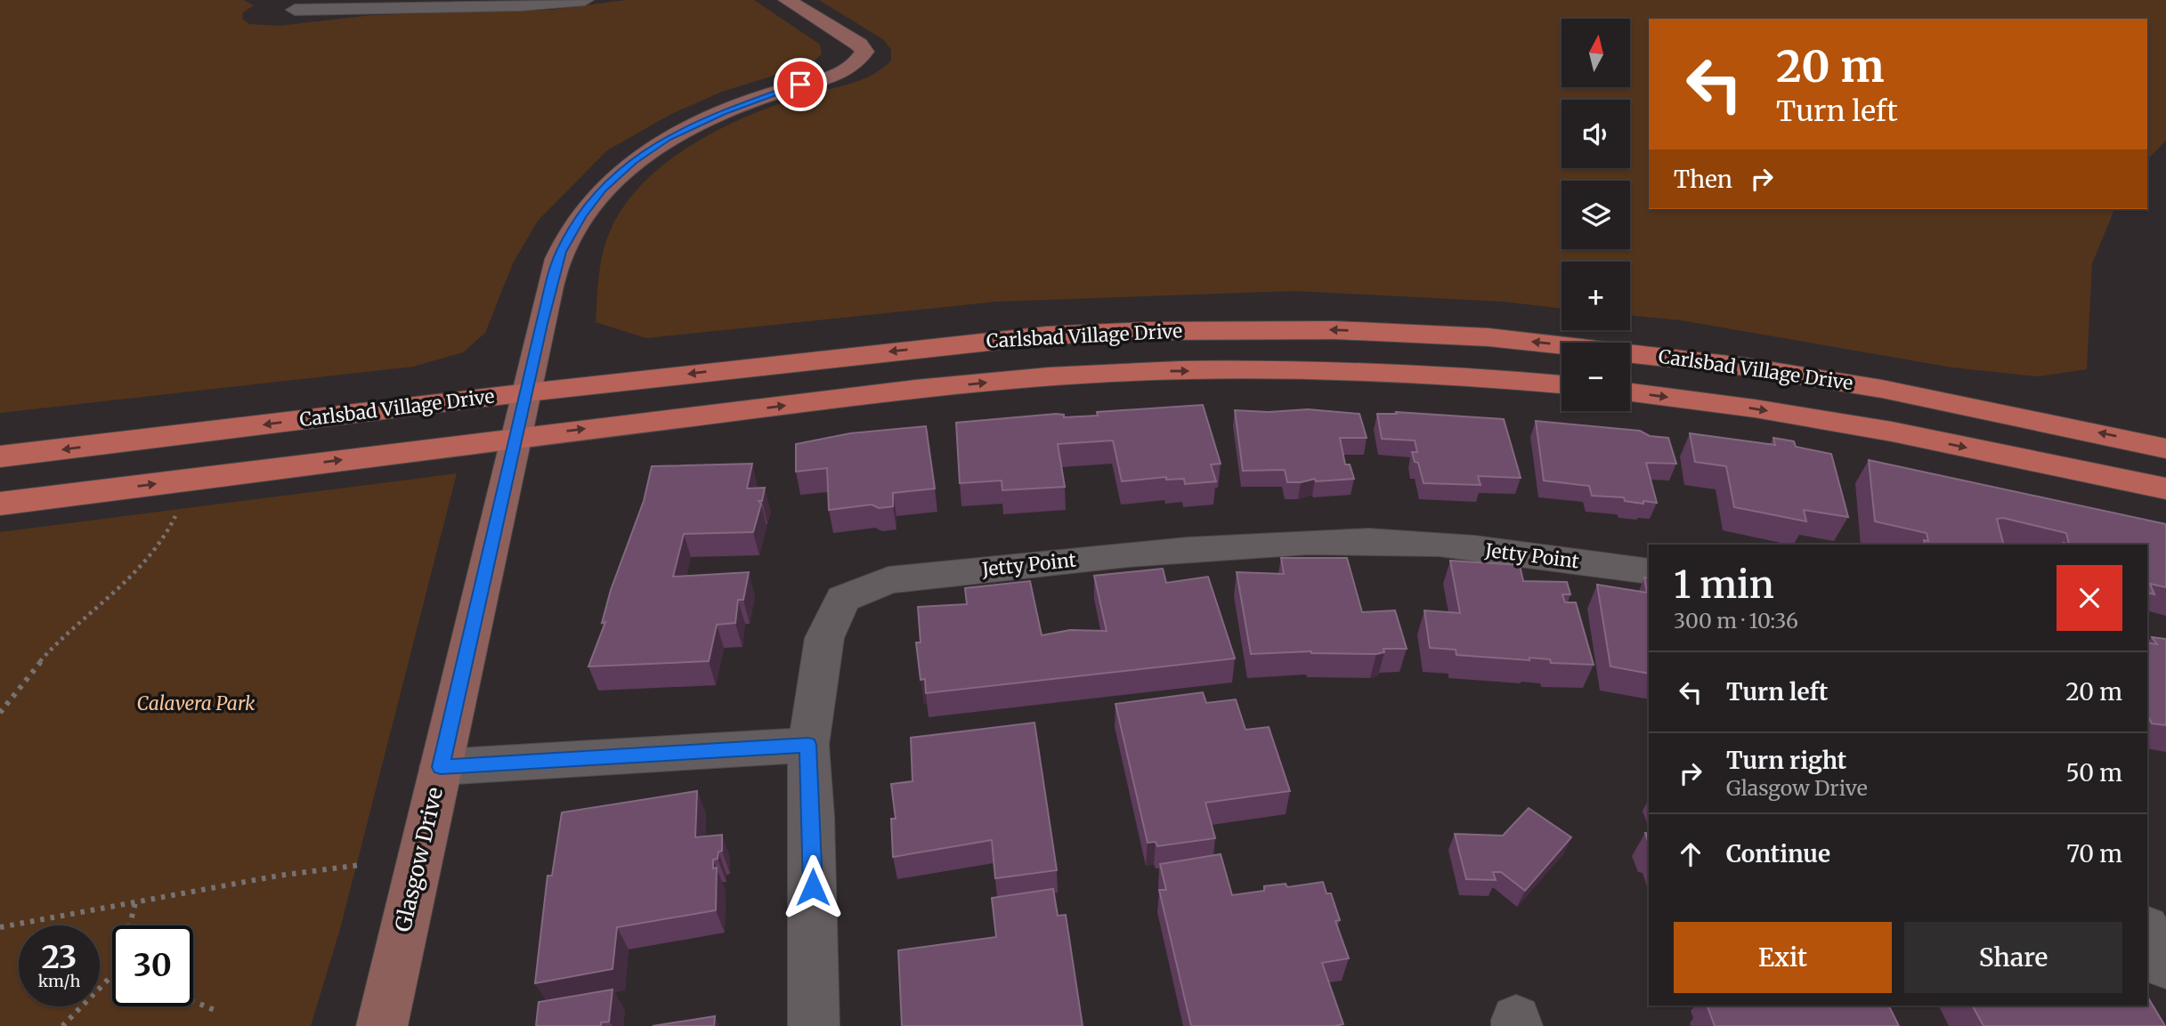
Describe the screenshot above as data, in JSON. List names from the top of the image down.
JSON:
{
  "streets": {
    "main road": ["Carlsbad Village Drive"],
    "street": ["Jetty Point", "Glasgow Drive"]
  },
  "crossings": [
    ["Carlsbad Village Drive", "Glasgow Drive"]
  ],
  "parks": ["Calavera Park"],
  "north": "top",
  "page": {
    "map_buttons": ["+", "−"],
    "turn": ["20 m", "Turn left"],
    "then": "Then",
    "heading": ["1 min", "300 m · 10:36"],
    "list": [
      {
        "name": "Turn left",
        "value": "20 m"
      },
      {
        "name": "Turn right",
        "note": "Glasgow Drive",
        "value": "50 m"
      },
      {
        "name": "Continue",
        "value": "70 m"
      }
    ],
    "buttons": ["Exit", "Share"],
    "speed": "23 km/h",
    "limit": "30"
  }
}
